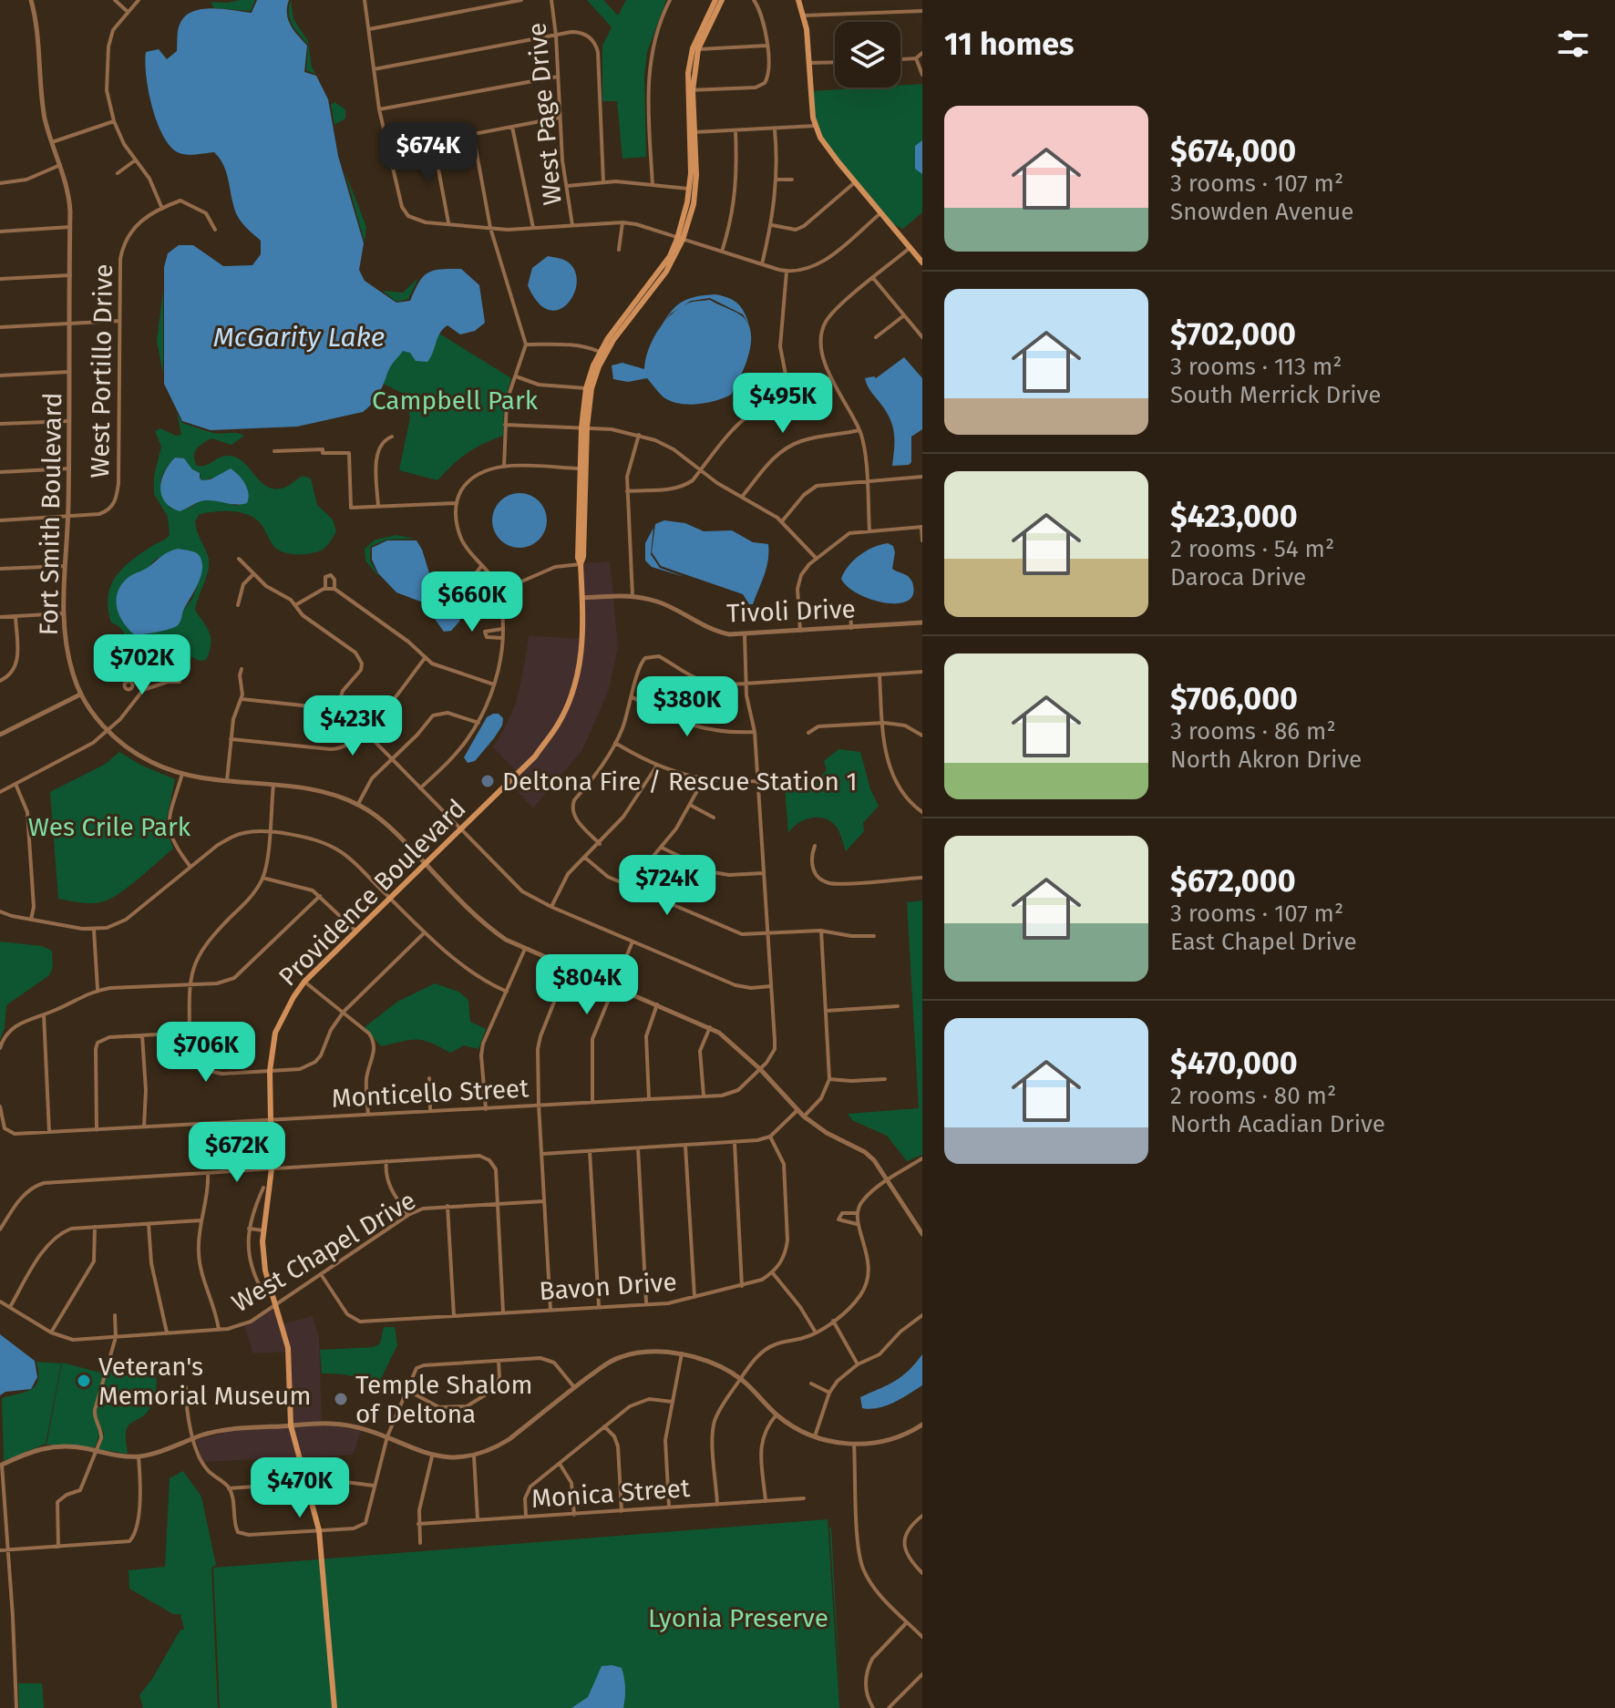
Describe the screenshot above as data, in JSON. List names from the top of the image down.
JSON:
{
  "streets": {
    "main road": ["Providence Boulevard"],
    "street": [
      "West Page Drive",
      "West Portillo Drive",
      "Fort Smith Boulevard",
      "Tivoli Drive",
      "Monticello Street",
      "West Chapel Drive",
      "Bavon Drive",
      "Monica Street"
    ]
  },
  "crossings": [
    ["West Portillo Drive", "Fort Smith Boulevard"],
    ["Fort Smith Boulevard", "Providence Boulevard"],
    ["Fort Smith Boulevard", "Monticello Street"],
    ["Tivoli Drive", "Providence Boulevard"],
    ["Providence Boulevard", "Monticello Street"],
    ["Providence Boulevard", "West Chapel Drive"],
    ["West Chapel Drive", "Bavon Drive"]
  ],
  "water": ["McGarity Lake"],
  "parks": ["Campbell Park", "Wes Crile Park", "Lyonia Preserve"],
  "places": ["Deltona Fire / Rescue Station 1", "Veteran's Memorial Museum", "Temple Shalom of Deltona"],
  "page": {
    "heading": "11 homes",
    "list": [
      {
        "name": "$674,000",
        "note": "3 rooms · 107 m² · Snowden Avenue"
      },
      {
        "name": "$702,000",
        "note": "3 rooms · 113 m² · South Merrick Drive"
      },
      {
        "name": "$423,000",
        "note": "2 rooms · 54 m² · Daroca Drive"
      },
      {
        "name": "$706,000",
        "note": "3 rooms · 86 m² · North Akron Drive"
      },
      {
        "name": "$672,000",
        "note": "3 rooms · 107 m² · East Chapel Drive"
      },
      {
        "name": "$470,000",
        "note": "2 rooms · 80 m² · North Acadian Drive"
      }
    ],
    "price": [
      "$674K",
      "$495K",
      "$660K",
      "$702K",
      "$380K",
      "$423K",
      "$724K",
      "$804K",
      "$706K",
      "$672K",
      "$470K"
    ]
  }
}
